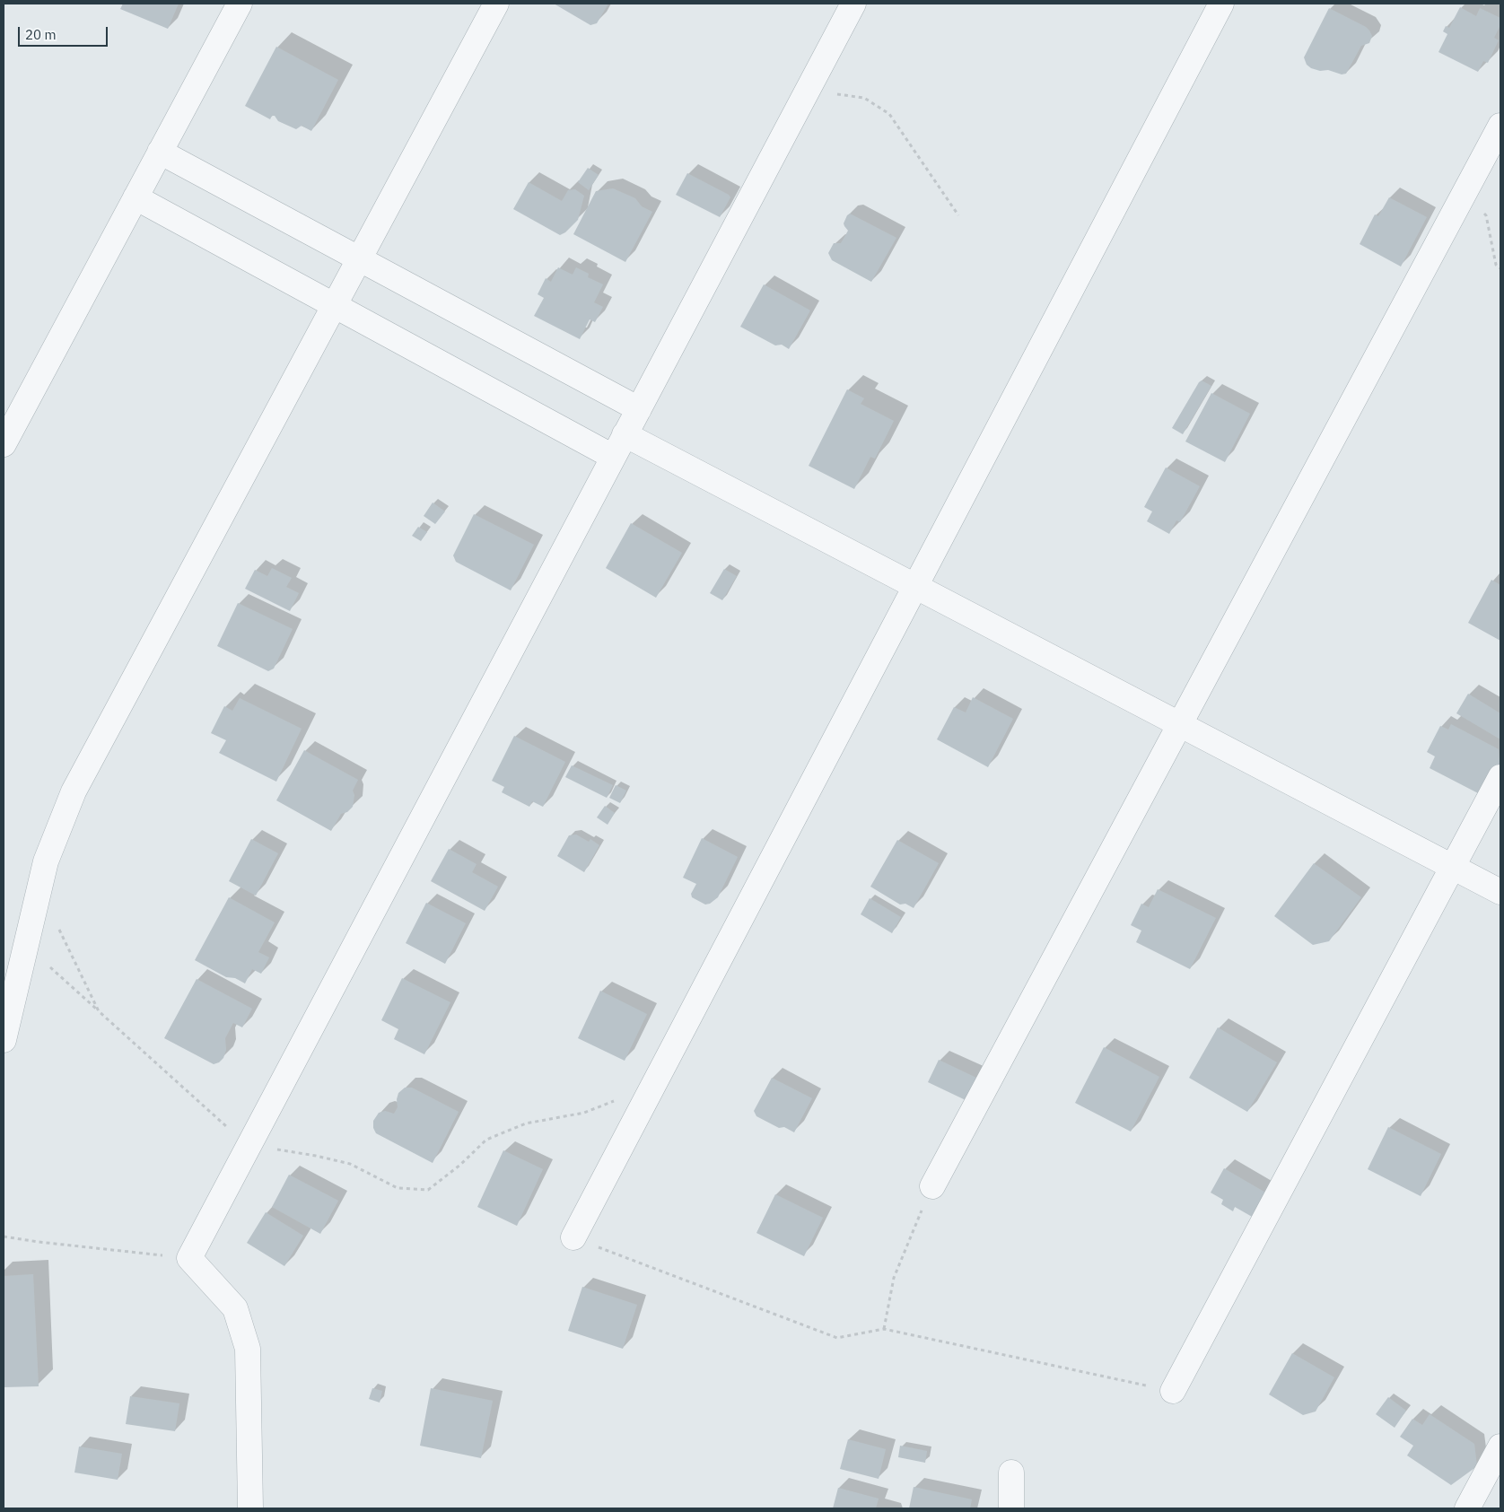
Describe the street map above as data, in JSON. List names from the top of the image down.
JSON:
{
  "scale_bar": "20 m"
}
